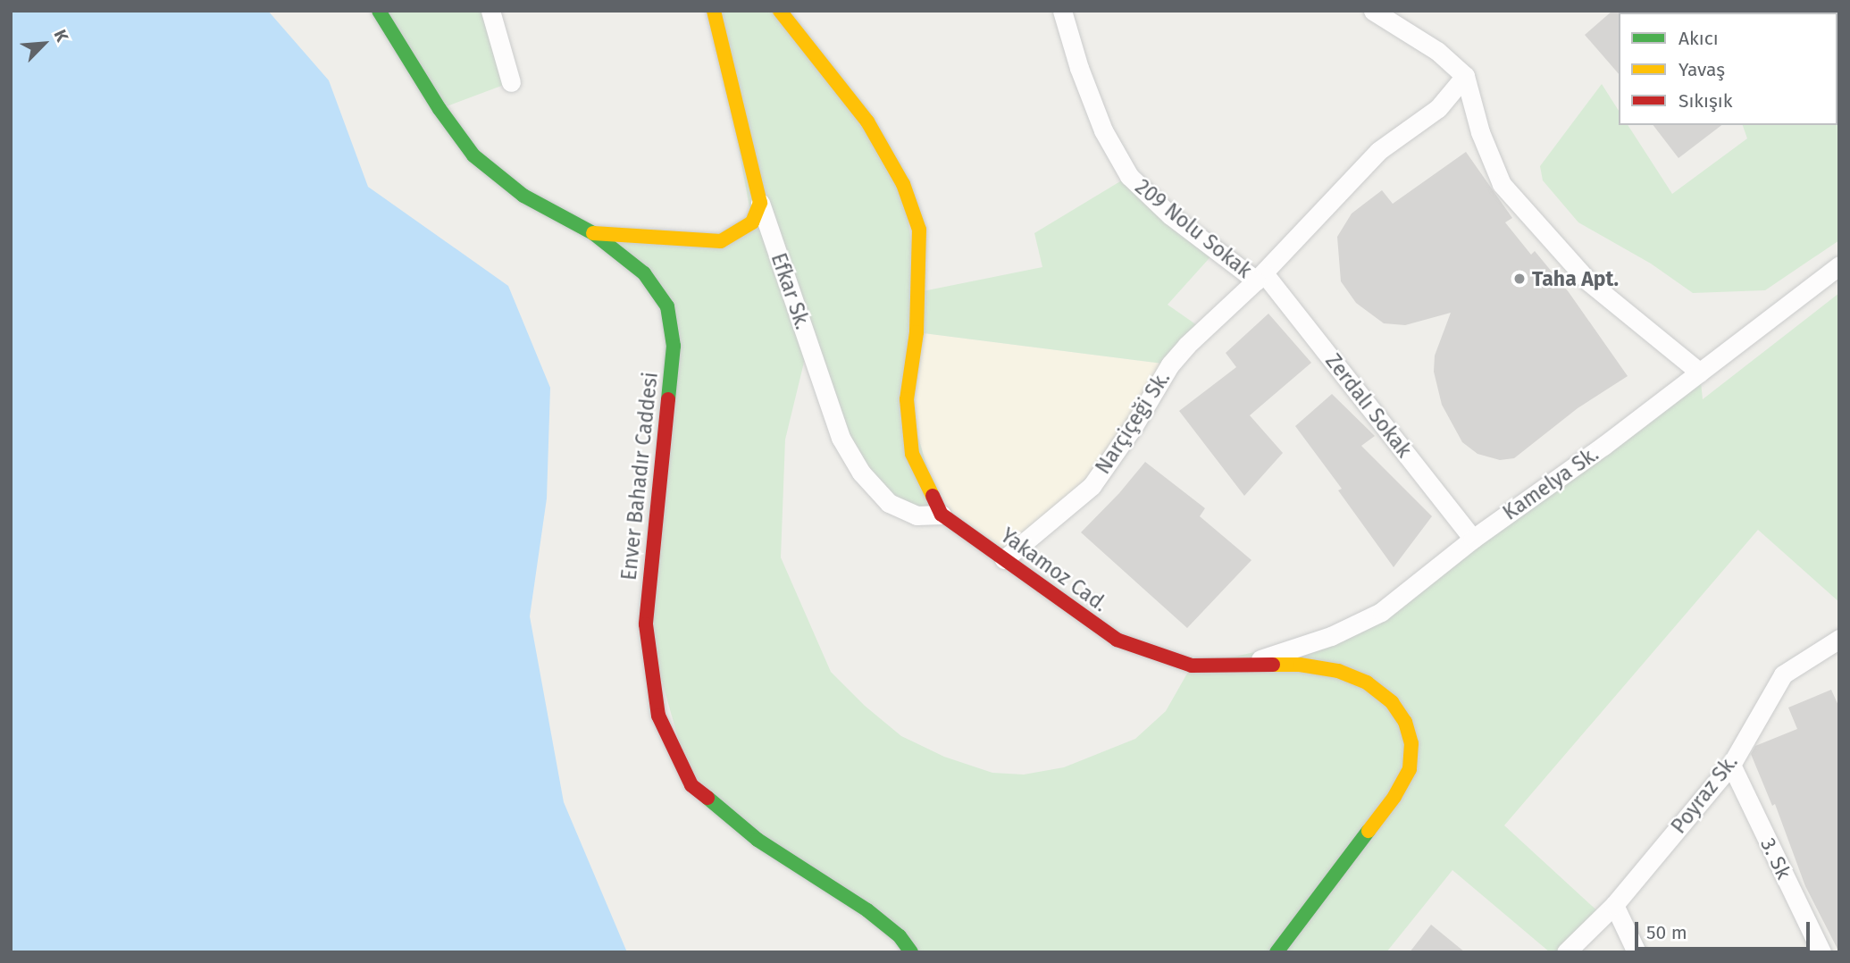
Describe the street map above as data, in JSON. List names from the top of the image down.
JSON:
{
  "streets": {
    "street": [
      "209 Nolu Sokak",
      "Efkar Sk.",
      "Zerdalı Sokak",
      "Narçiçeği Sk.",
      "Enver Bahadır Caddesi",
      "Kamelya Sk.",
      "Yakamoz Cad.",
      "Poyraz Sk.",
      "3. Sk"
    ]
  },
  "crossings": [
    ["209 Nolu Sokak", "Zerdalı Sokak"],
    ["209 Nolu Sokak", "Narçiçeği Sk."],
    ["Efkar Sk.", "Yakamoz Cad."],
    ["Zerdalı Sokak", "Narçiçeği Sk."],
    ["Zerdalı Sokak", "Kamelya Sk."],
    ["Narçiçeği Sk.", "Yakamoz Cad."],
    ["Kamelya Sk.", "Yakamoz Cad."],
    ["Poyraz Sk.", "3. Sk"]
  ],
  "places": ["Taha Apt."],
  "legend": ["Akıcı", "Yavaş", "Sıkışık"],
  "scale_bar": "50 m",
  "north": "top right"
}
